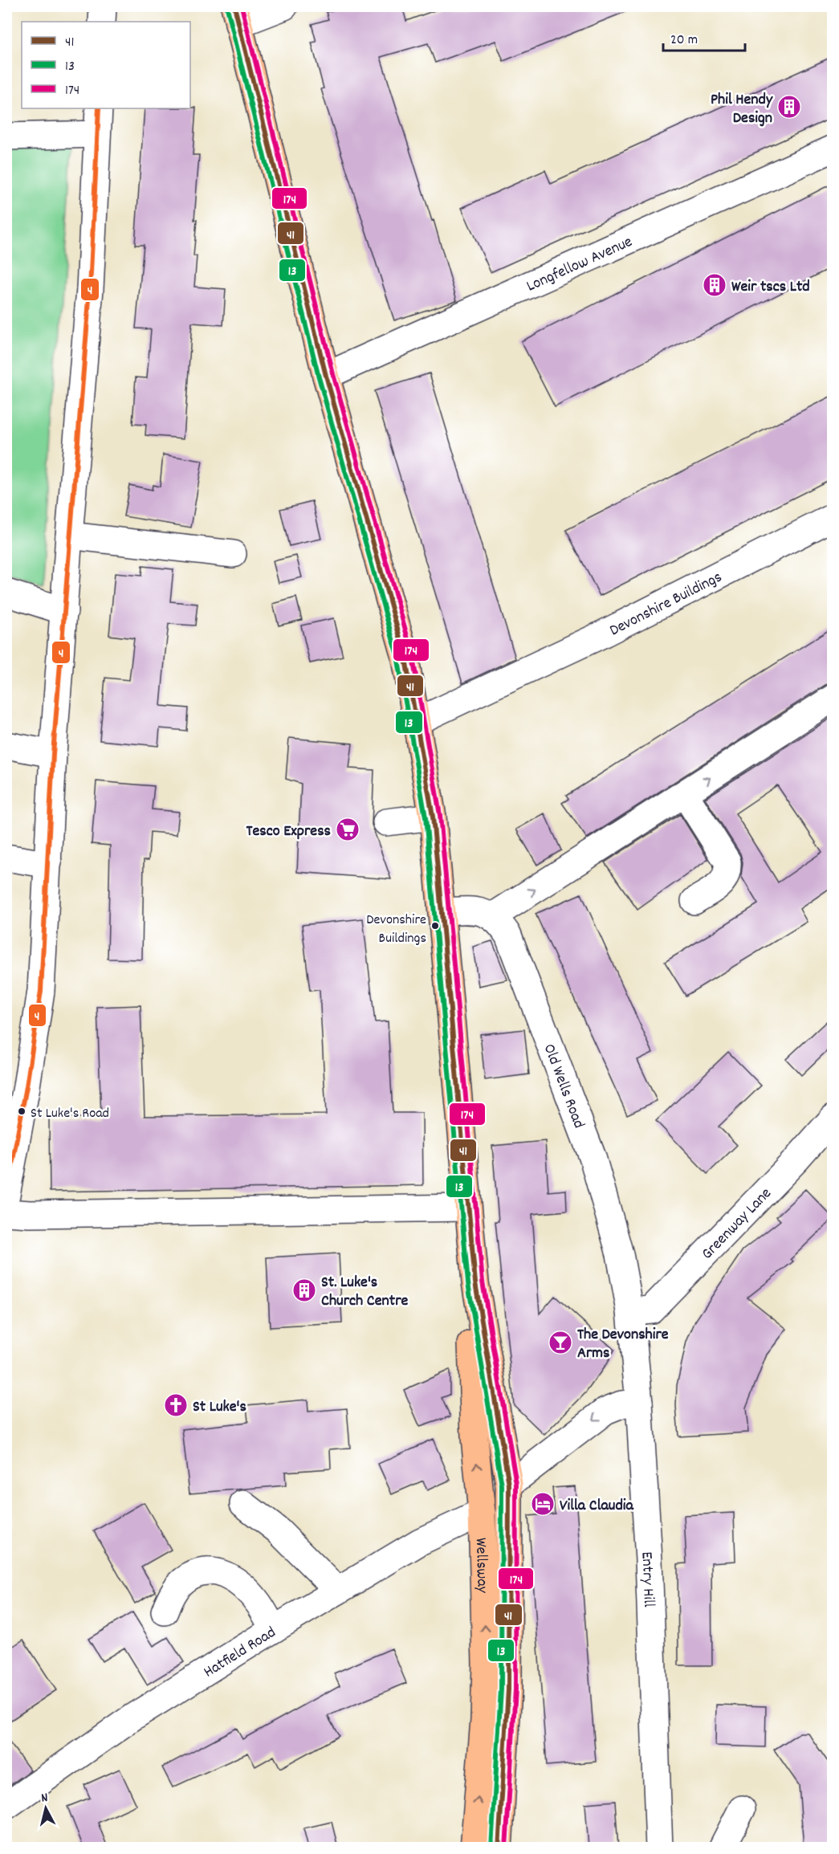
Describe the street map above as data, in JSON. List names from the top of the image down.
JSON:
{
  "streets": {
    "main road": ["Wellsway"],
    "street": [
      "Longfellow Avenue",
      "Devonshire Buildings",
      "Old Wells Road",
      "Greenway Lane",
      "Entry Hill",
      "Hatfield Road"
    ]
  },
  "crossings": [
    ["Longfellow Avenue", "Wellsway"],
    ["Devonshire Buildings", "Wellsway"],
    ["Old Wells Road", "Greenway Lane"],
    ["Old Wells Road", "Entry Hill"],
    ["Greenway Lane", "Entry Hill"],
    ["Wellsway", "Hatfield Road"]
  ],
  "places": {
    "building": ["Phil Hendy Design", "Weir tscs Ltd", "St. Luke's Church Centre"],
    "supermarket": ["Tesco Express"],
    "other": ["Devonshire Buildings", "St Luke's Road"],
    "bar": ["The Devonshire Arms"],
    "church": ["St Luke's"],
    "hotel": ["Villa Claudia"]
  },
  "lines": [
    "transit line 41",
    "transit line 174",
    "transit line 13",
    "transit line 4"
  ],
  "legend": ["41", "13", "174"],
  "scale_bar": "20 m",
  "north": "top"
}
